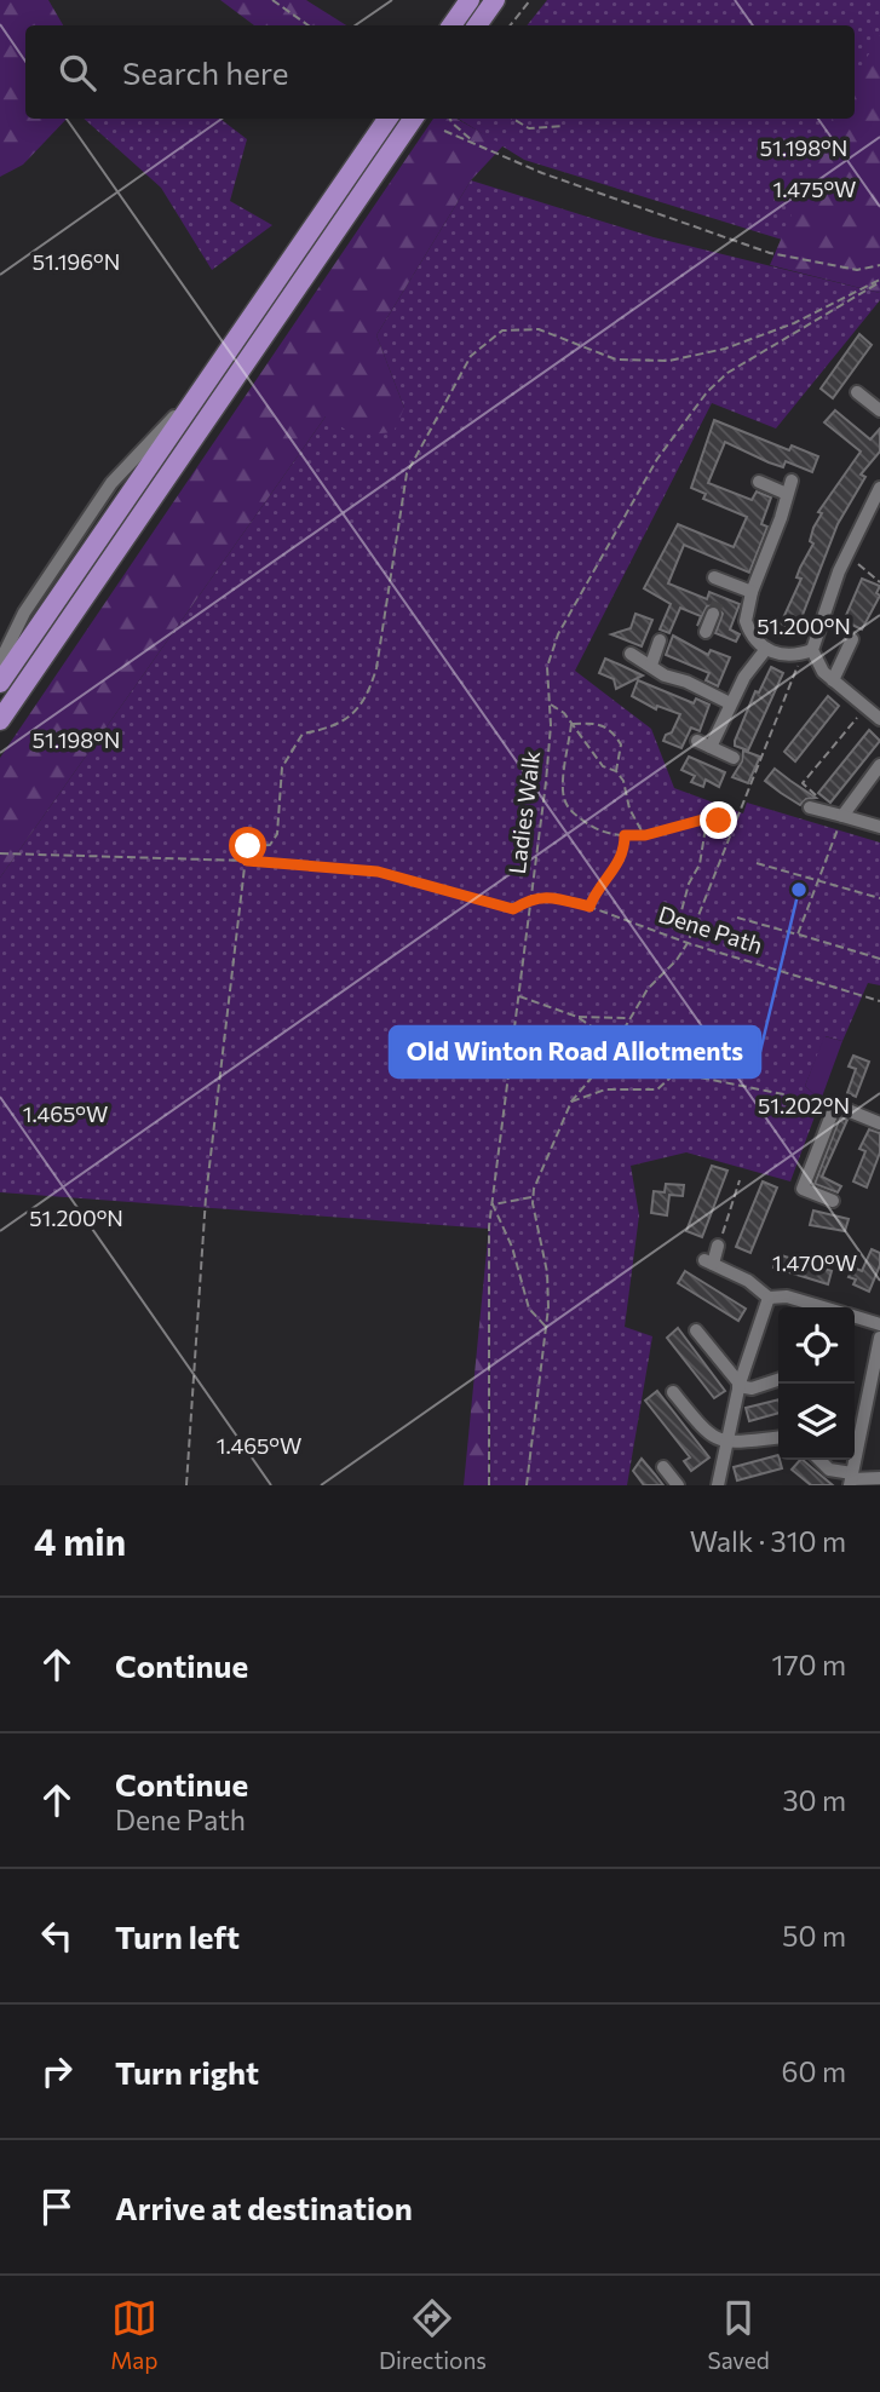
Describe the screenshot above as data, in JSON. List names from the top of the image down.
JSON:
{
  "streets": {
    "path": ["Ladies Walk", "Dene Path"]
  },
  "crossings": [
    ["Ladies Walk", "Dene Path"]
  ],
  "places": ["Old Winton Road Allotments"],
  "page": {
    "search": "Search here",
    "heading": ["4 min", "Walk · 310 m"],
    "list": [
      ["Continue", "170 m"],
      ["Continue", "Dene Path", "30 m"],
      ["Turn left", "50 m"],
      ["Turn right", "60 m"],
      "Arrive at destination"
    ],
    "nav": ["Map", "Directions", "Saved"]
  },
  "coordinates": [
    "51.198°N",
    "1.475°W",
    "51.196°N",
    "51.200°N",
    "51.202°N",
    "1.465°W",
    "1.470°W"
  ]
}
